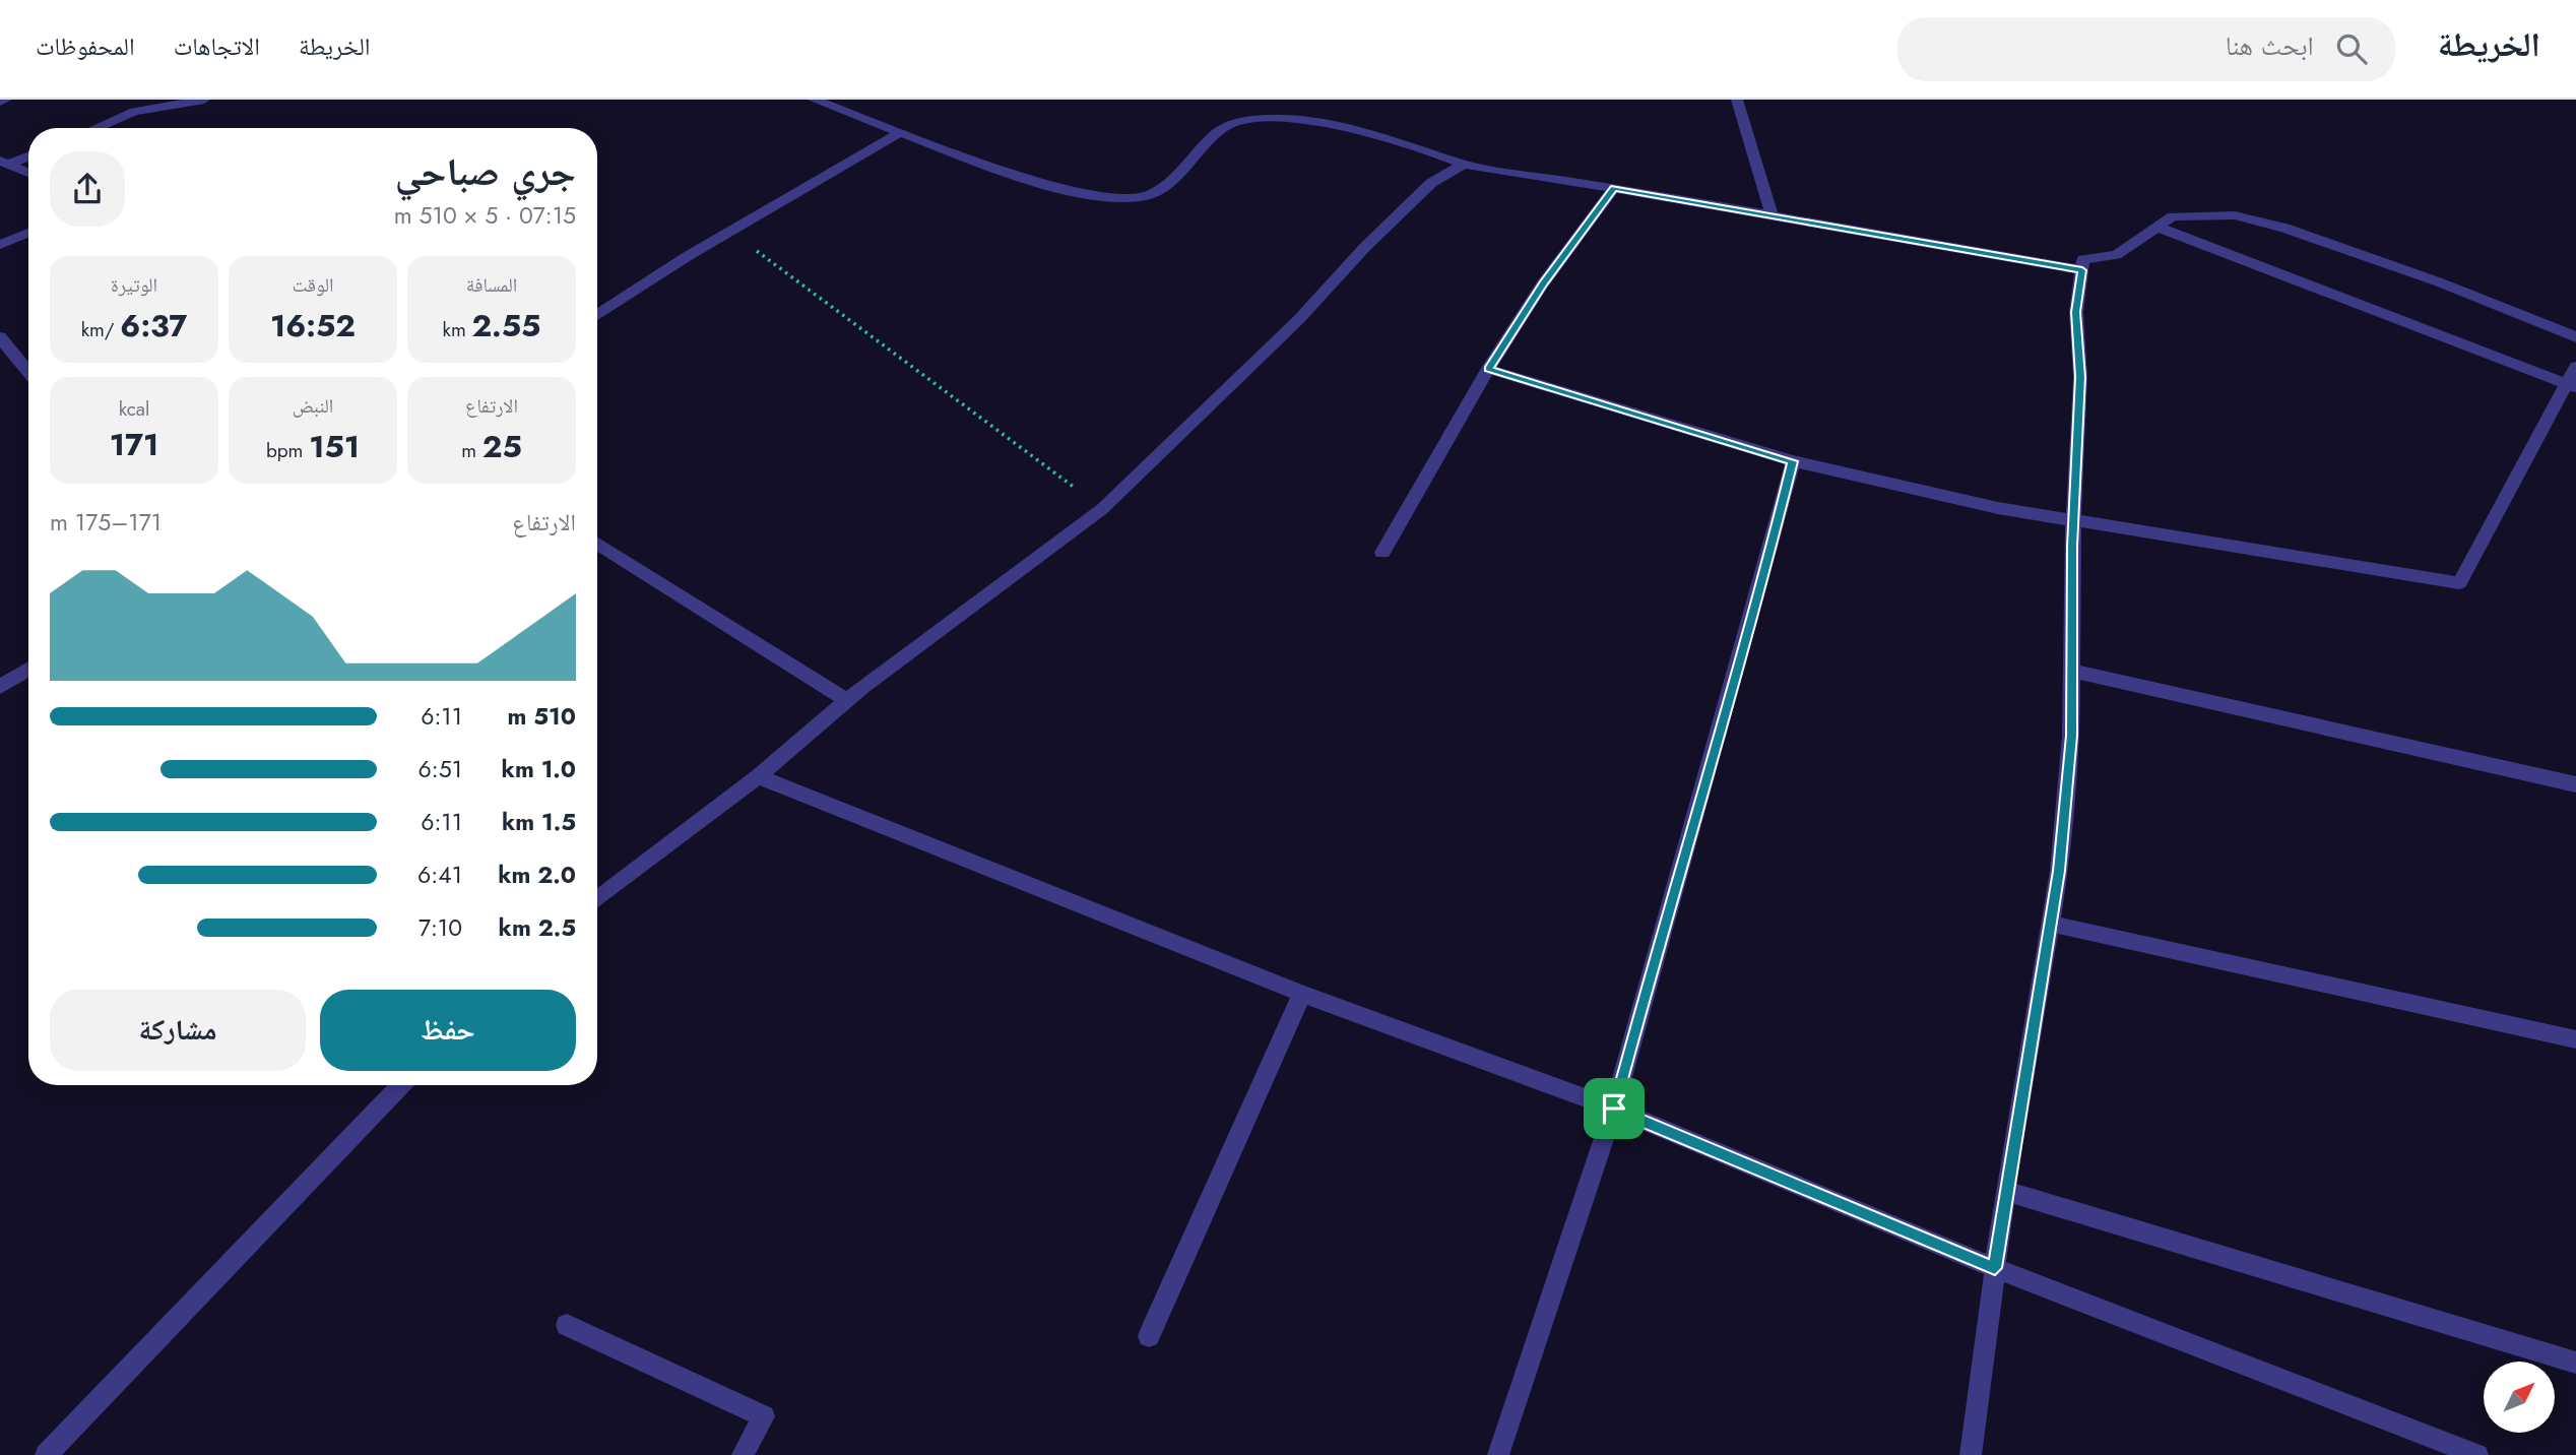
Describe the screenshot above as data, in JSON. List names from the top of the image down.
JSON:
{
  "north": "top right",
  "page": {
    "header": "الخريطة",
    "search": "ابحث هنا",
    "nav": ["الخريطة", "الاتجاهات", "المحفوظات"],
    "heading": ["جري صباحي", "07:15 · 5 × 510 m"],
    "stats": [
      ["المسافة", "2.55 km"],
      ["الوقت", "16:52"],
      ["الوتيرة", "6:37 /km"],
      ["الارتفاع", "25 m"],
      ["النبض", "151 bpm"],
      ["kcal", "171"]
    ],
    "chart": ["الارتفاع", "171–175 m"],
    "list": [
      {
        "name": "510 m",
        "note": "6:11"
      },
      {
        "name": "1.0 km",
        "note": "6:51"
      },
      {
        "name": "1.5 km",
        "note": "6:11"
      },
      {
        "name": "2.0 km",
        "note": "6:41"
      },
      {
        "name": "2.5 km",
        "note": "7:10"
      }
    ],
    "buttons": ["حفظ", "مشاركة"]
  }
}
